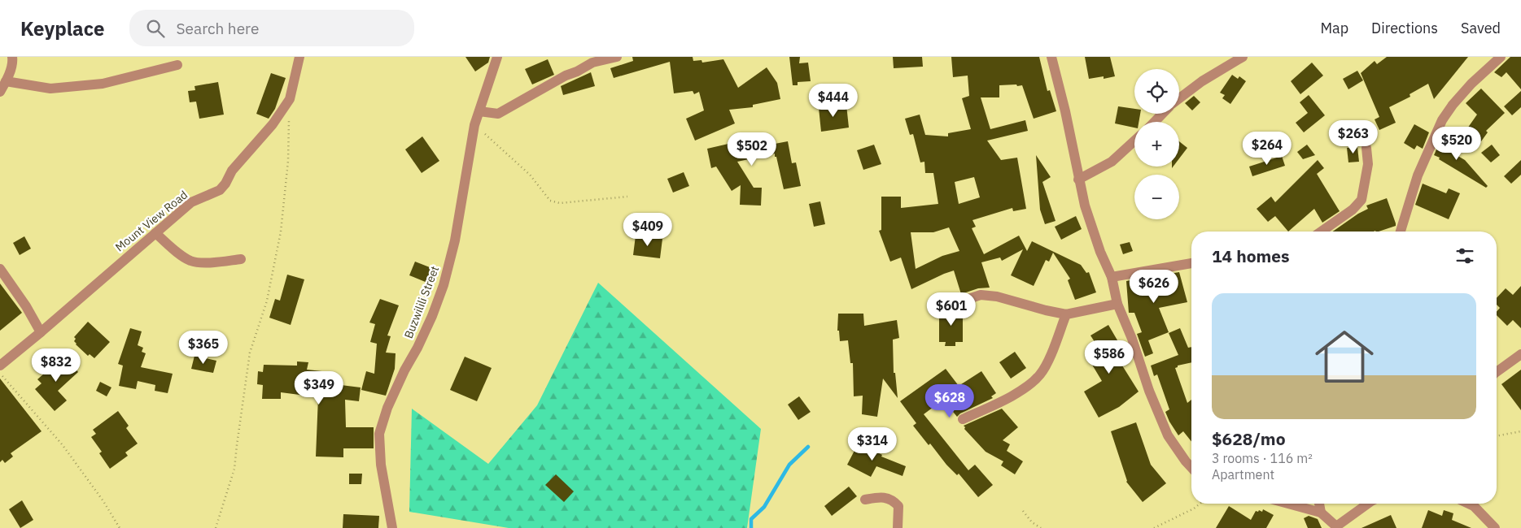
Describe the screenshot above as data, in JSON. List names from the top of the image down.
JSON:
{
  "streets": {
    "street": ["Mount View Road", "Buzwilili Street"]
  },
  "page": {
    "header": "Keyplace",
    "search": "Search here",
    "nav": ["Map", "Directions", "Saved"],
    "map_buttons": ["+", "−"],
    "price": [
      "$444",
      "$263",
      "$520",
      "$264",
      "$502",
      "$409",
      "$626",
      "$601",
      "$365",
      "$586",
      "$832",
      "$349",
      "$628",
      "$314"
    ],
    "heading": "14 homes",
    "list": [
      {
        "name": "$628/mo",
        "note": "3 rooms · 116 m² · Apartment"
      }
    ]
  }
}
